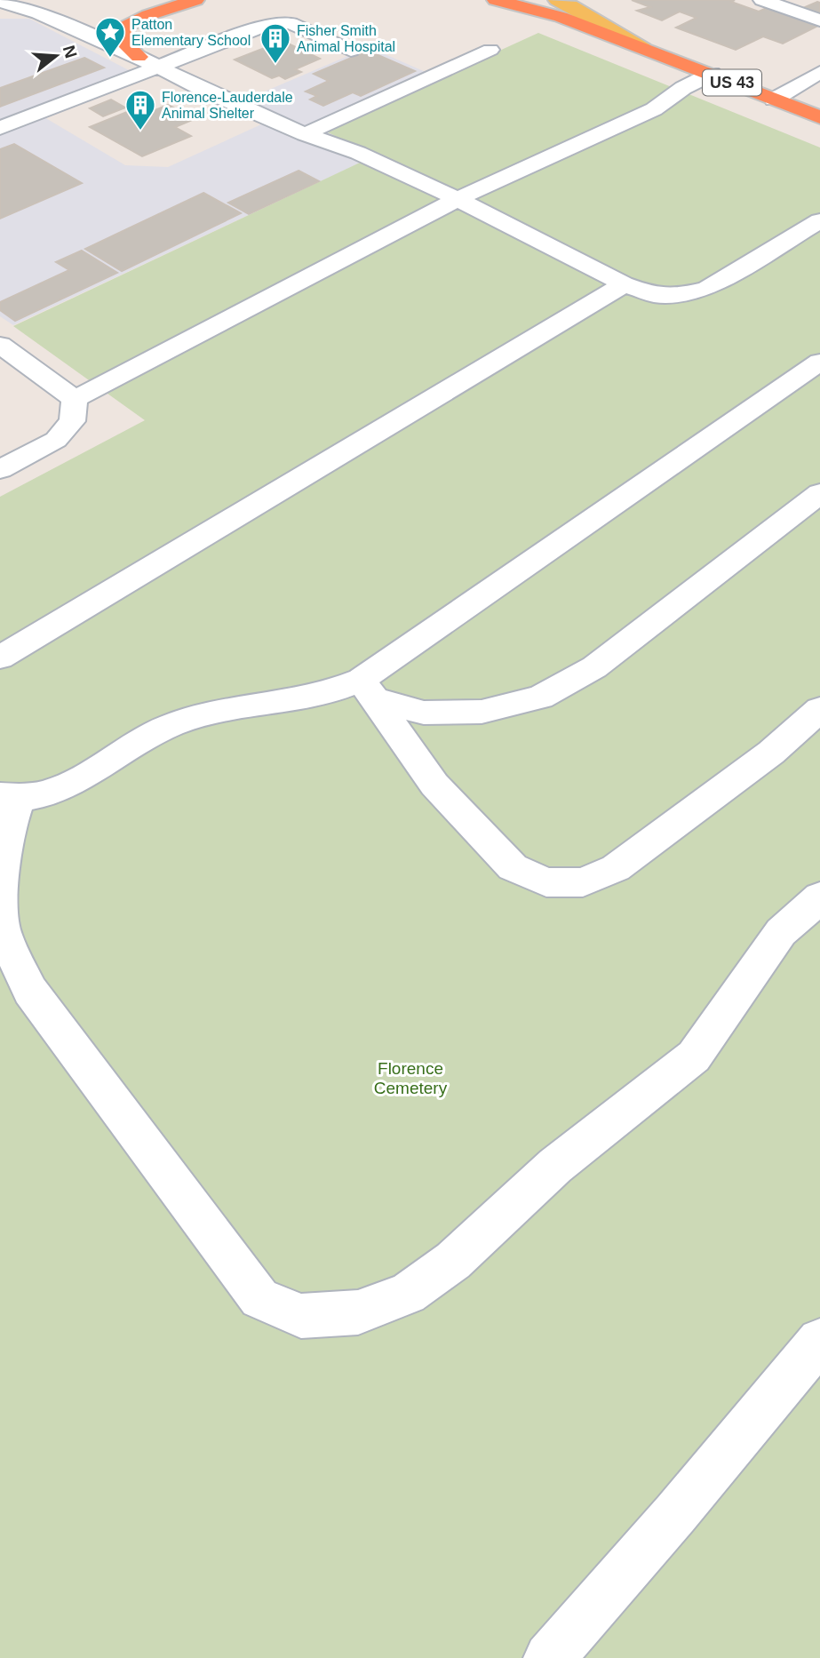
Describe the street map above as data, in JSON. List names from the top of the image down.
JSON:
{
  "streets": {
    "highway": ["US 43"]
  },
  "parks": ["Florence Cemetery"],
  "places": {
    "place": ["Patton Elementary School"],
    "building": ["Fisher Smith Animal Hospital", "Florence-Lauderdale Animal Shelter"]
  },
  "north": "right"
}
